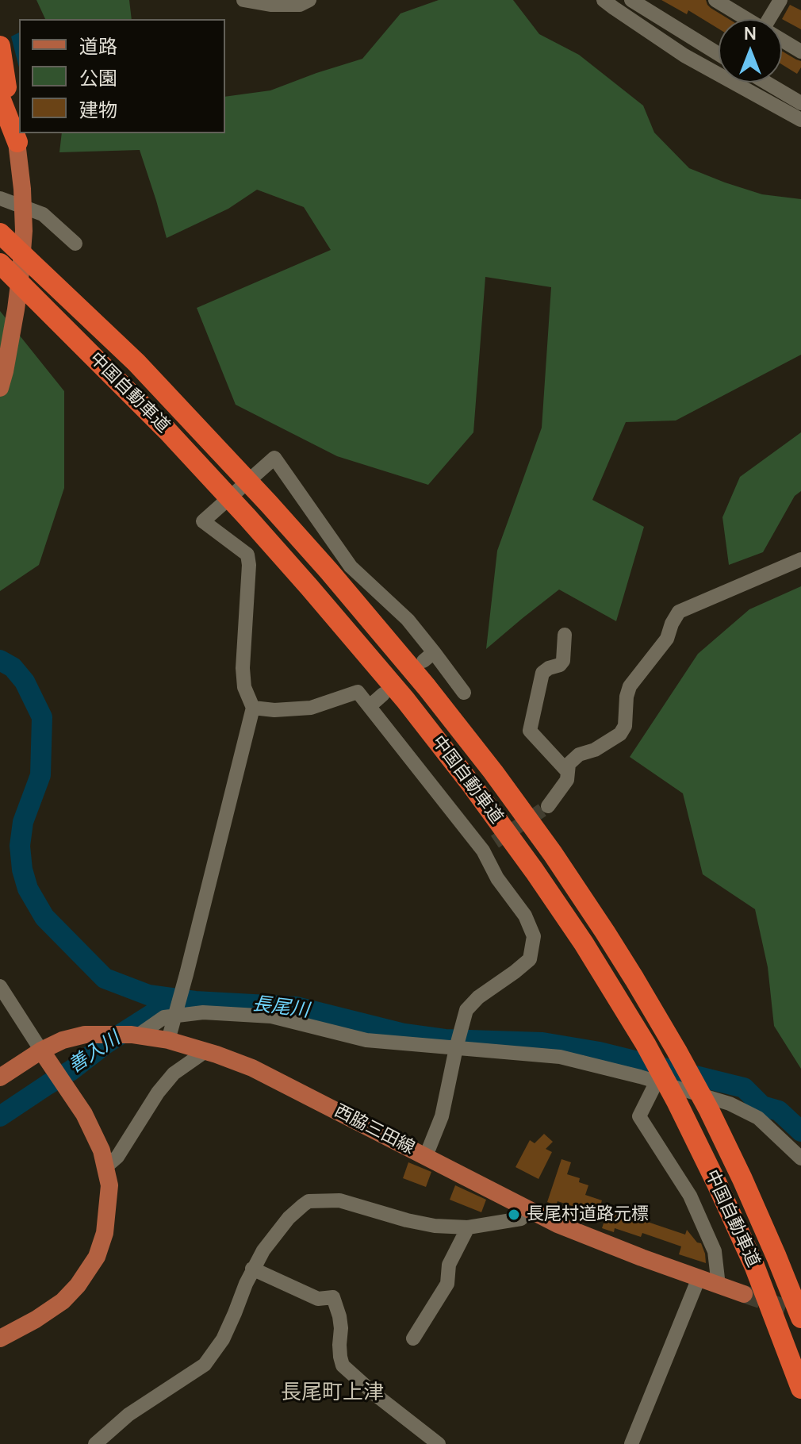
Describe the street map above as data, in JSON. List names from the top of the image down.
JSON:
{
  "streets": {
    "highway": ["中国自動車道"],
    "main road": ["西脇三田線"]
  },
  "districts": ["長尾町上津"],
  "water": ["長尾川", "善入川"],
  "places": ["長尾村道路元標"],
  "legend": ["道路", "公園", "建物"],
  "north": "top"
}
